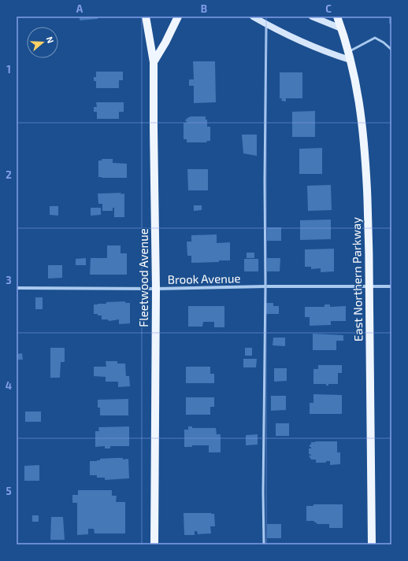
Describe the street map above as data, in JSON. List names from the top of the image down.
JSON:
{
  "streets": {
    "main road": ["Fleetwood Avenue", "East Northern Parkway"],
    "street": ["Brook Avenue"]
  },
  "crossings": [
    ["Fleetwood Avenue", "Brook Avenue"],
    ["Brook Avenue", "East Northern Parkway"]
  ],
  "north": "right",
  "grid": {
    "columns": ["A", "B", "C"],
    "rows": [
      "1",
      "2",
      "3",
      "4",
      "5"
    ]
  }
}
